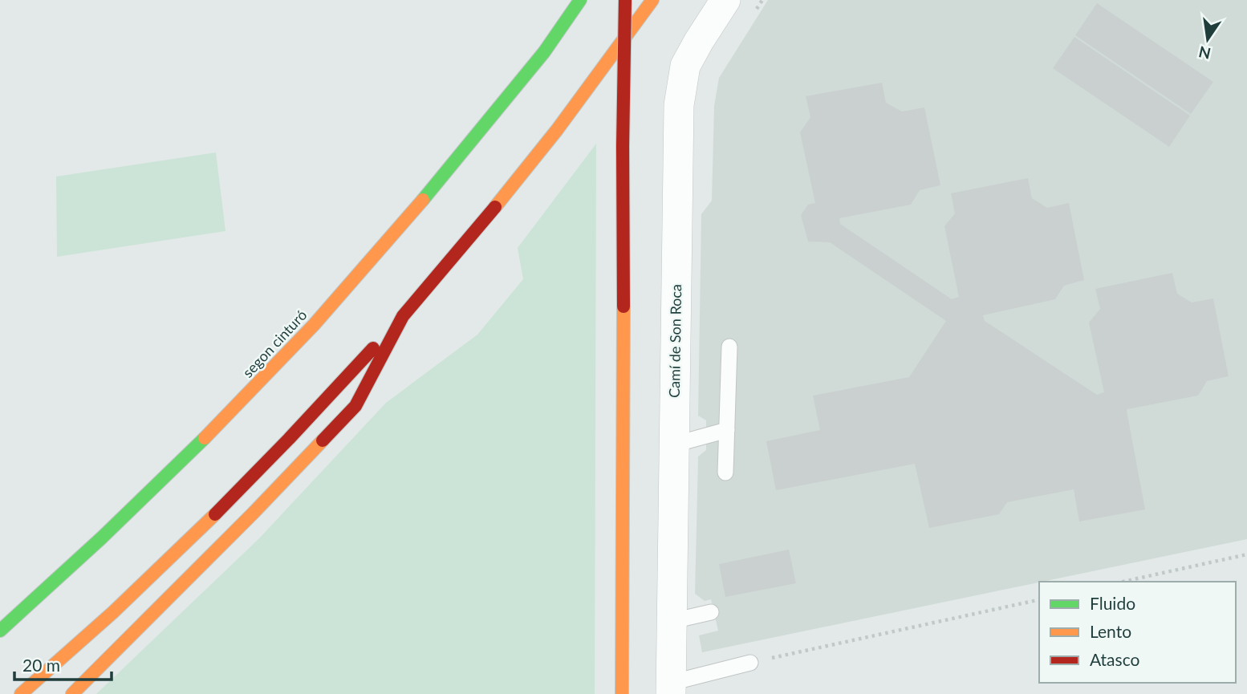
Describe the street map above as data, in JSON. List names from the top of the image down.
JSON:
{
  "streets": {
    "main road": ["segon cinturó"],
    "street": ["Camí de Son Roca"]
  },
  "legend": ["Fluido", "Lento", "Atasco"],
  "scale_bar": "20 m",
  "north": "bottom"
}
